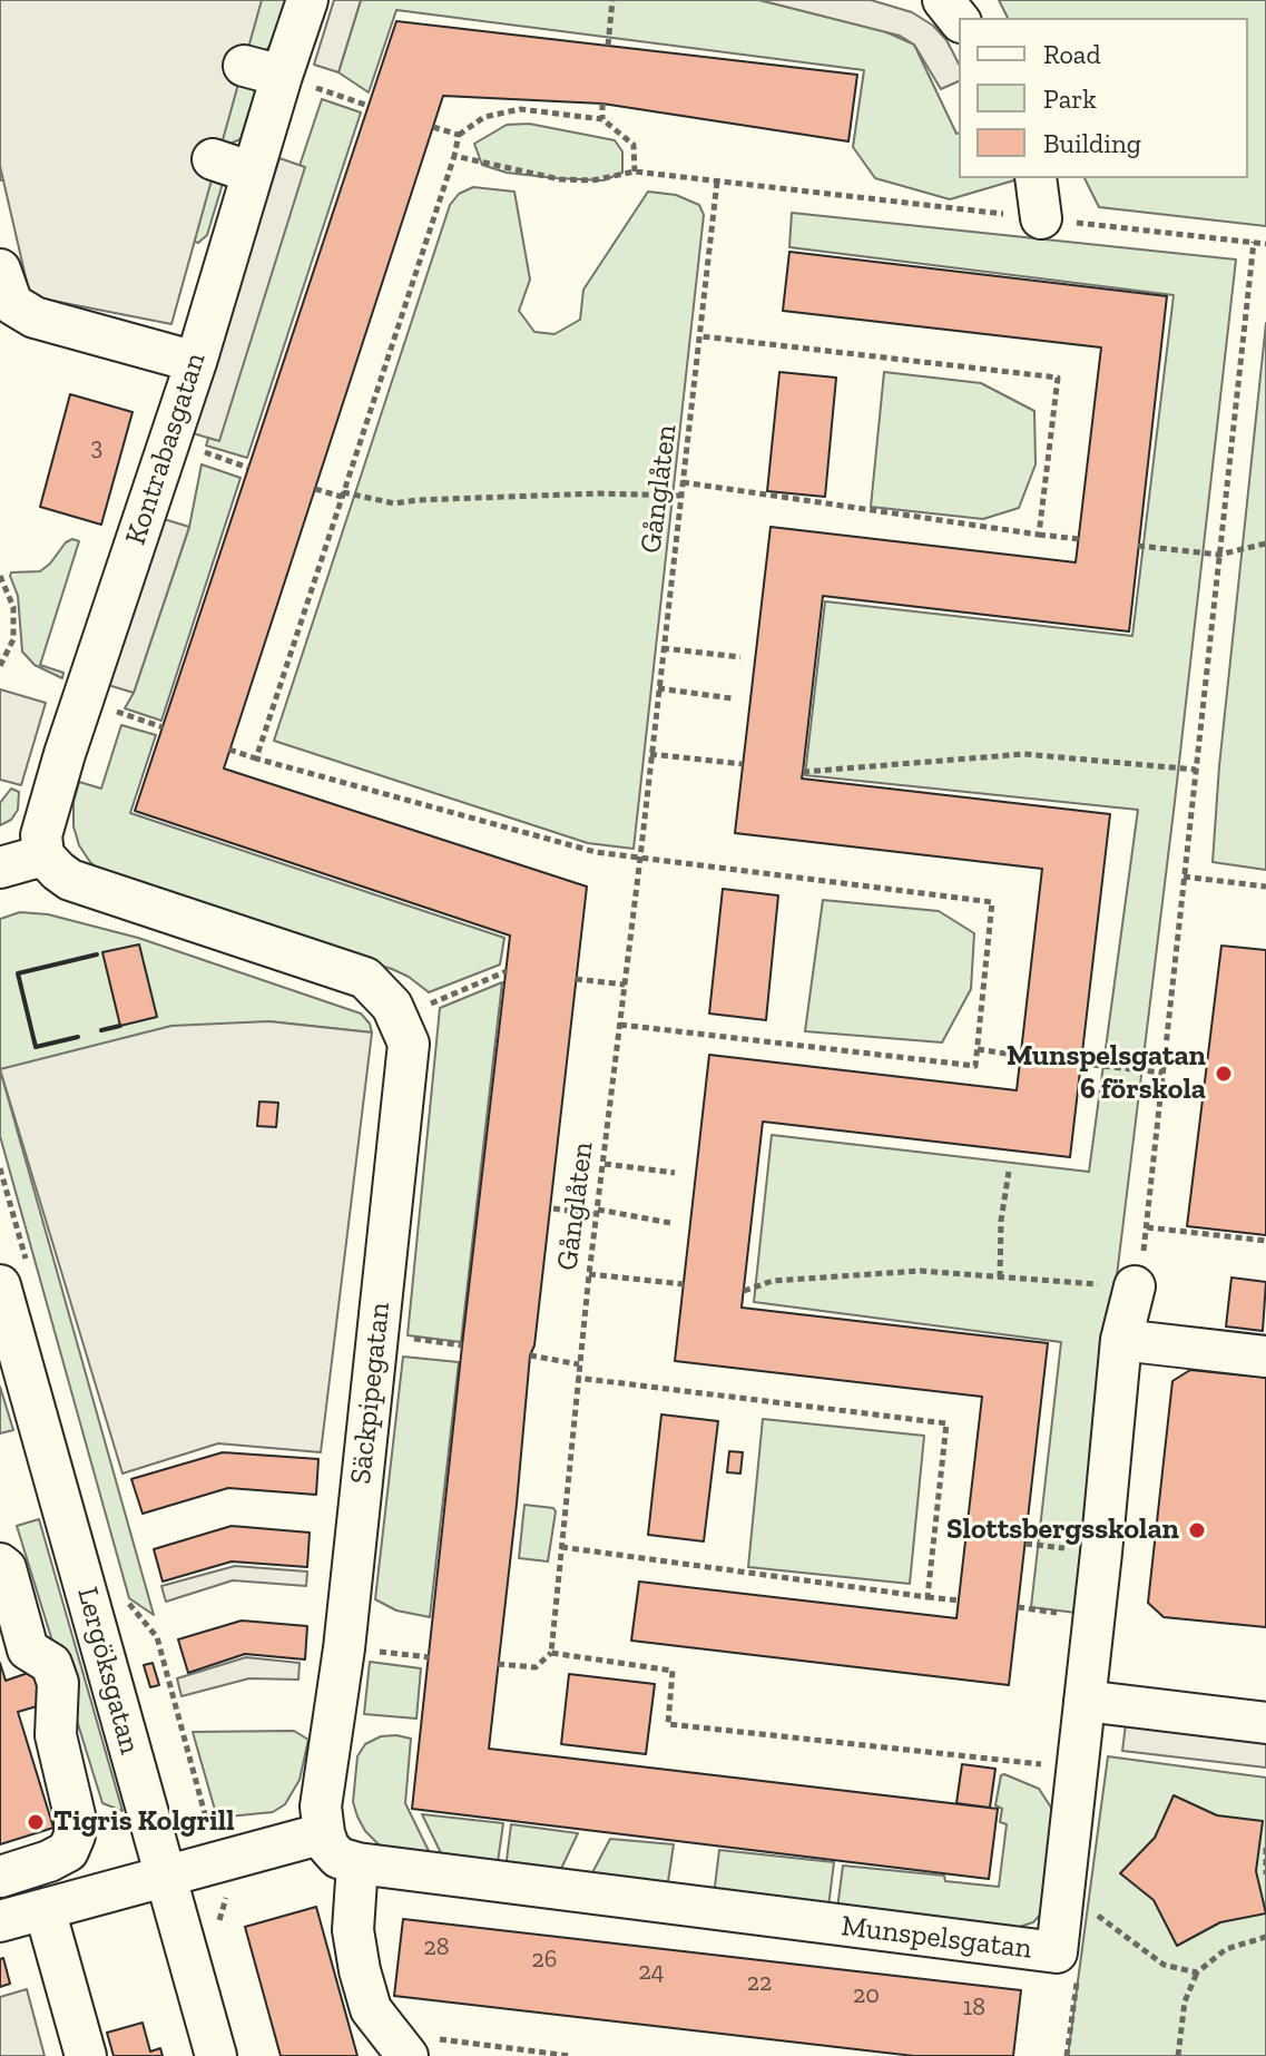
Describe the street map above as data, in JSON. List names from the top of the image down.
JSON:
{
  "streets": {
    "street": [
      "Kontrabasgatan",
      "Säckpipegatan",
      "Lergöksgatan",
      "Munspelsgatan"
    ],
    "path": ["Gånglåten"]
  },
  "crossings": [
    ["Kontrabasgatan", "Säckpipegatan"]
  ],
  "places": ["Munspelsgatan 6 förskola", "Slottsbergsskolan", "Tigris Kolgrill"],
  "house_numbers": [
    "3",
    "28",
    "26",
    "24",
    "22",
    "20",
    "18"
  ],
  "legend": ["Road", "Park", "Building"]
}
